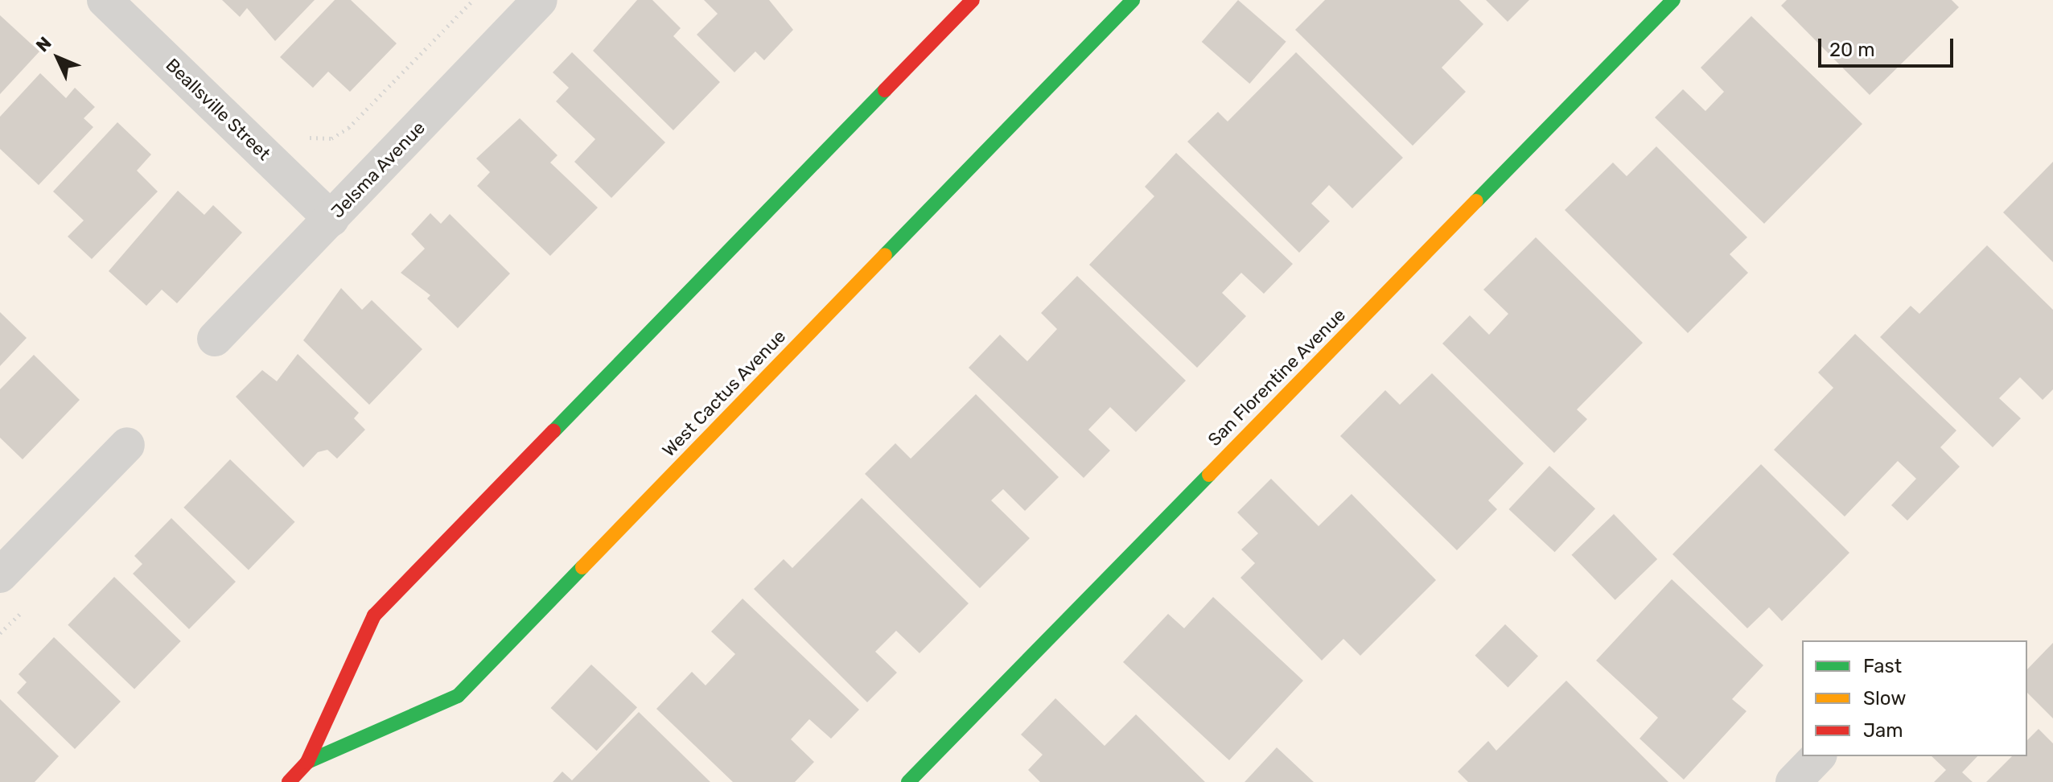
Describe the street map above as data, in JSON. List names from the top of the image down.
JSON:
{
  "streets": {
    "main road": ["San Florentine Avenue", "West Cactus Avenue"],
    "street": ["Beallsville Street", "Jelsma Avenue"]
  },
  "crossings": [
    ["Beallsville Street", "Jelsma Avenue"]
  ],
  "legend": ["Fast", "Slow", "Jam"],
  "scale_bar": "20 m",
  "north": "top left"
}
